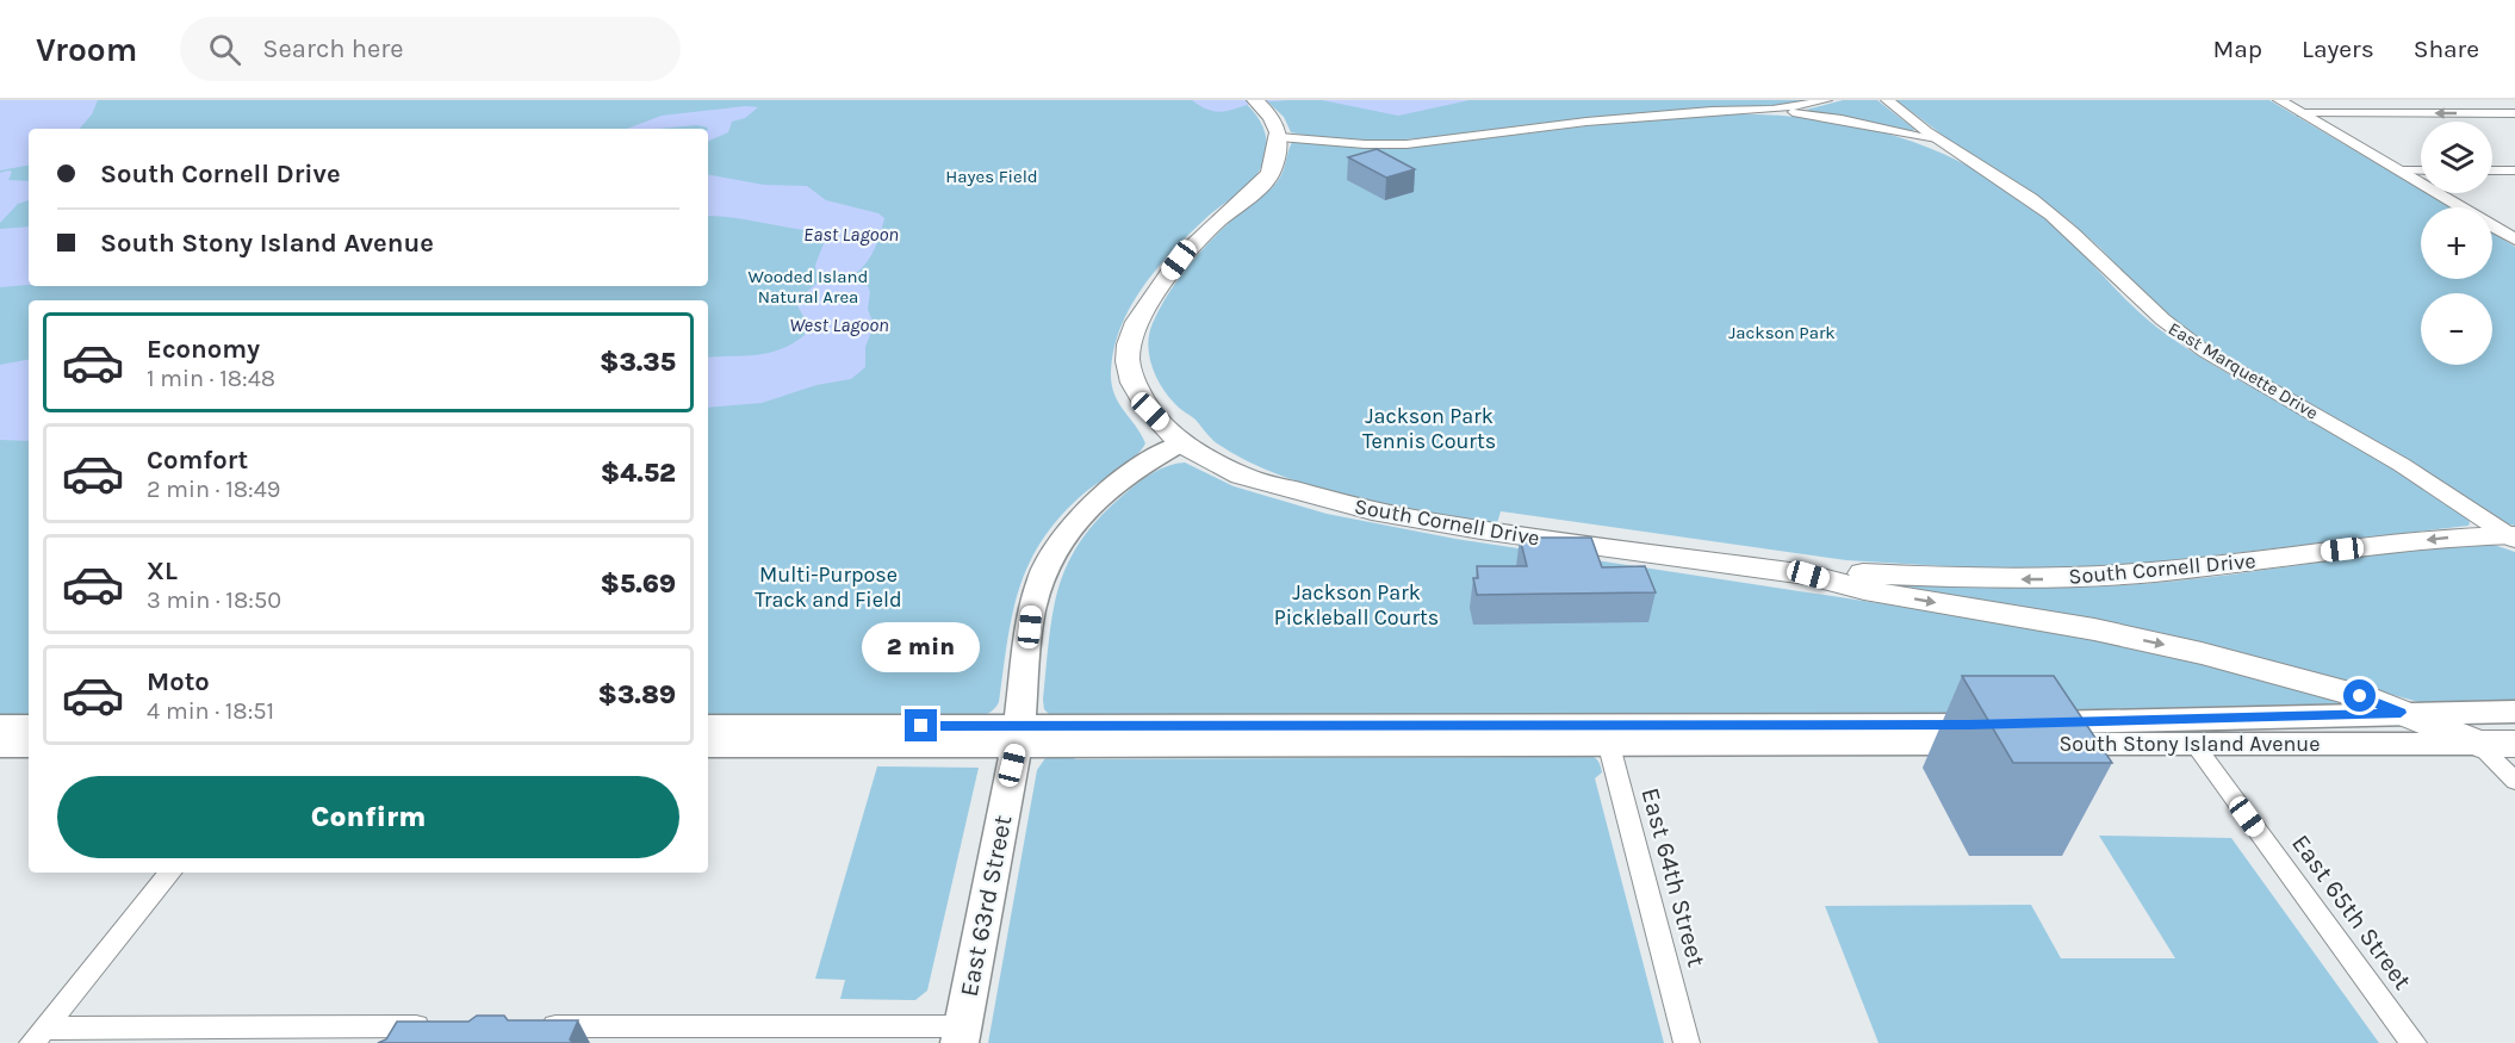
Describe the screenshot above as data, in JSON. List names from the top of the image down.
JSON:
{
  "streets": {
    "highway": ["South Cornell Drive", "South Stony Island Avenue"],
    "main road": ["East 63rd Street"],
    "street": ["East Marquette Drive", "East 64th Street", "East 65th Street"]
  },
  "crossings": [
    ["East Marquette Drive", "South Cornell Drive"],
    ["South Cornell Drive", "South Stony Island Avenue"],
    ["South Cornell Drive", "East 63rd Street"],
    ["South Stony Island Avenue", "East 64th Street"],
    ["South Stony Island Avenue", "East 63rd Street"],
    ["South Stony Island Avenue", "East 65th Street"]
  ],
  "water": ["East Lagoon", "West Lagoon"],
  "parks": [
    "Hayes Field",
    "Wooded Island Natural Area",
    "Jackson Park",
    "Jackson Park Tennis Courts",
    "Multi-Purpose Track and Field",
    "Jackson Park Pickleball Courts"
  ],
  "page": {
    "header": "Vroom",
    "search": "Search here",
    "nav": ["Map", "Layers", "Share"],
    "map_buttons": ["+", "−"],
    "banner": ["South Cornell Drive", "South Stony Island Avenue"],
    "list": [
      {
        "name": "Economy",
        "note": "1 min · 18:48",
        "value": "$3.35"
      },
      {
        "name": "Comfort",
        "note": "2 min · 18:49",
        "value": "$4.52"
      },
      {
        "name": "XL",
        "note": "3 min · 18:50",
        "value": "$5.69"
      },
      {
        "name": "Moto",
        "note": "4 min · 18:51",
        "value": "$3.89"
      }
    ],
    "bubble": "2 min",
    "buttons": "Confirm"
  }
}
